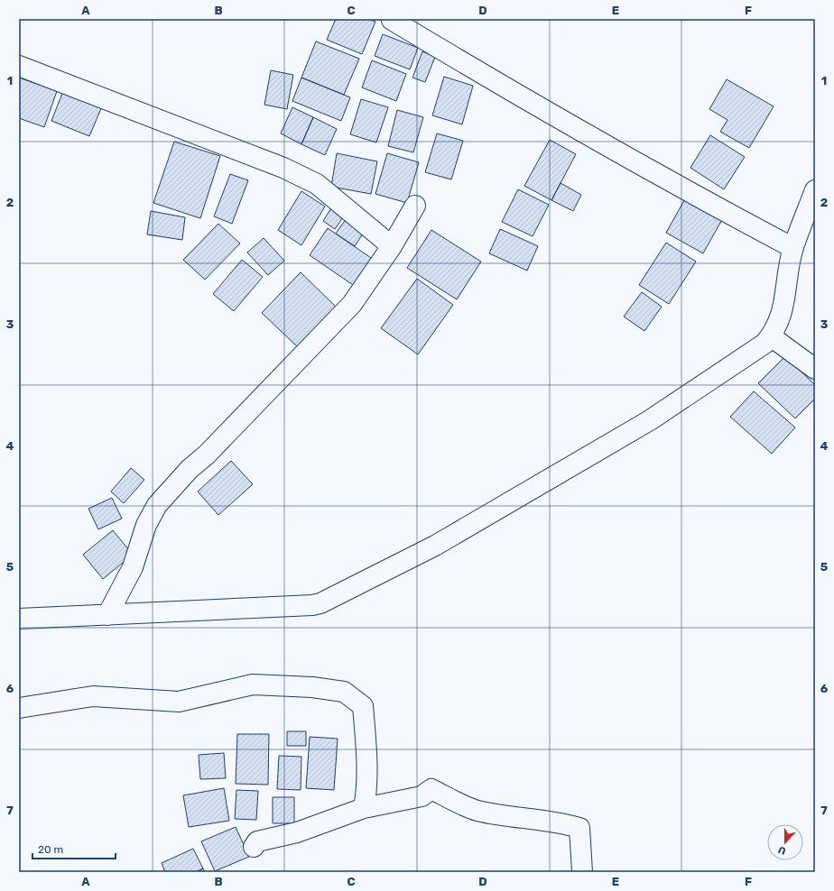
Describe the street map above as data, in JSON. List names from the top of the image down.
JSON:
{
  "scale_bar": "20 m",
  "north": "bottom",
  "grid": {
    "columns": [
      "A",
      "B",
      "C",
      "D",
      "E",
      "F"
    ],
    "rows": [
      "1",
      "2",
      "3",
      "4",
      "5",
      "6",
      "7"
    ]
  }
}
